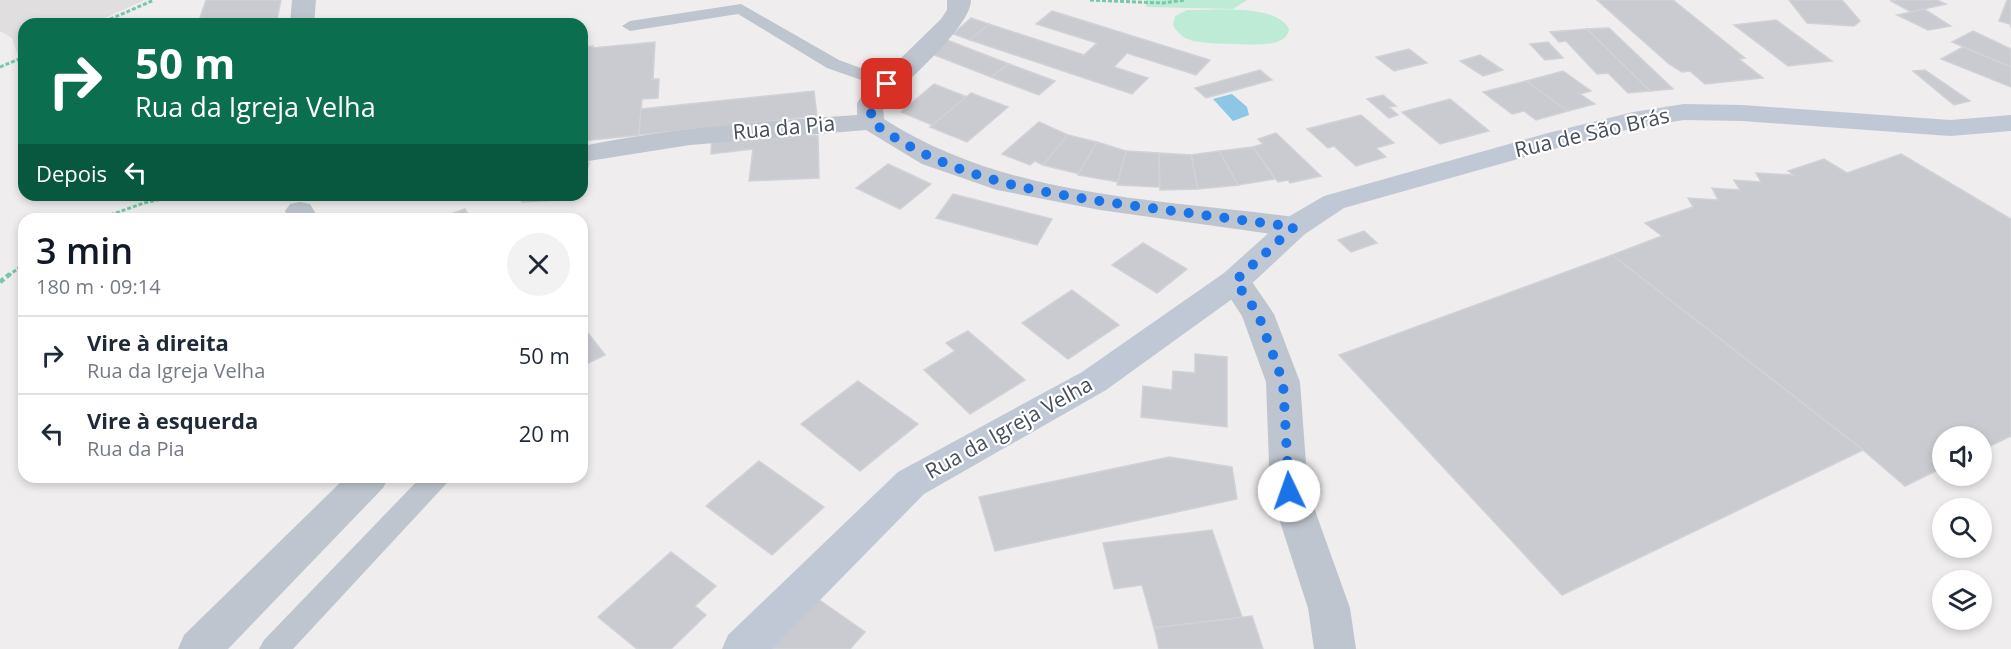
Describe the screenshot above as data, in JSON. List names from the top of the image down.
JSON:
{
  "streets": {
    "street": ["Rua da Pia", "Rua de São Brás", "Rua da Igreja Velha"]
  },
  "crossings": [
    ["Rua de São Brás", "Rua da Igreja Velha"]
  ],
  "page": {
    "turn": ["50 m", "Rua da Igreja Velha"],
    "then": "Depois",
    "heading": ["3 min", "180 m · 09:14"],
    "list": [
      {
        "name": "Vire à direita",
        "note": "Rua da Igreja Velha",
        "value": "50 m"
      },
      {
        "name": "Vire à esquerda",
        "note": "Rua da Pia",
        "value": "20 m"
      }
    ]
  }
}
